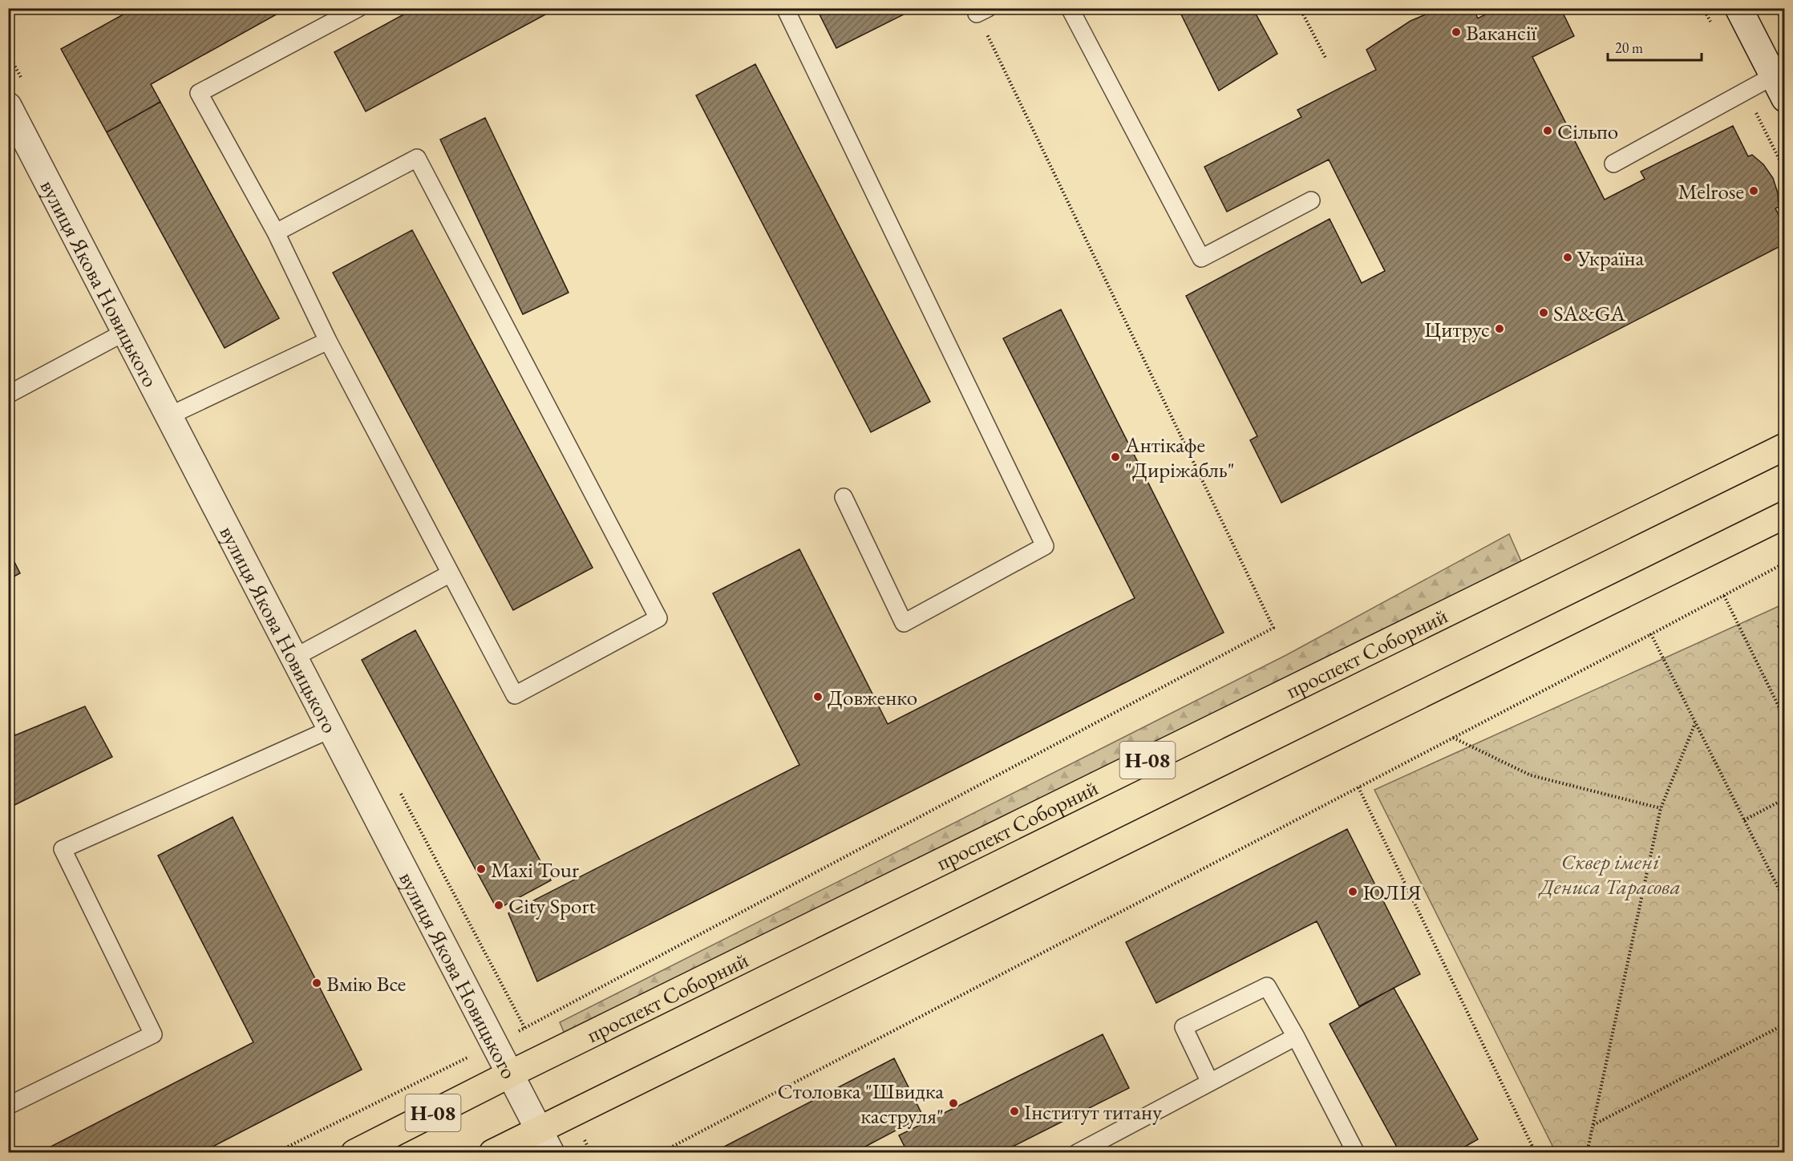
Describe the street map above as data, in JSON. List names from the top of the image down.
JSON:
{
  "streets": {
    "main road": ["проспект Соборний", "Н-08"],
    "street": ["вулиця Якова Новицького"]
  },
  "crossings": [
    ["вулиця Якова Новицького", "проспект Соборний"]
  ],
  "parks": ["Сквер імені Дениса Тарасова"],
  "places": [
    "Вакансії",
    "Сільпо",
    "Melrose",
    "Україна",
    "SA&GA",
    "Цитрус",
    "Антiкафе \"Дирiжабль\"",
    "Довженко",
    "Maxi Tour",
    "ЮЛІЯ",
    "City Sport",
    "Вмію Все",
    "Столовка \"Швидка каструля\"",
    "Інститут титану"
  ],
  "scale_bar": "20 m"
}
